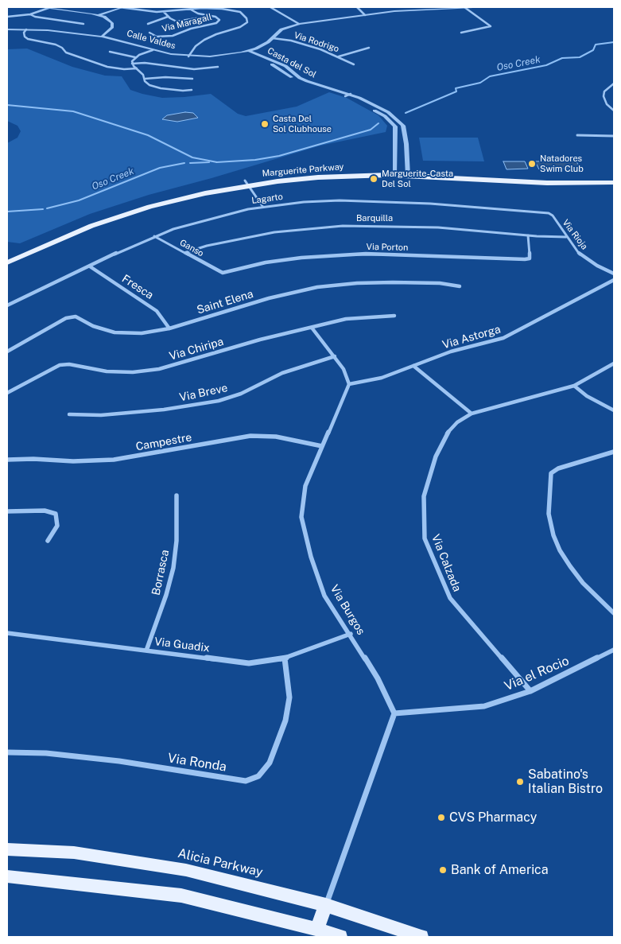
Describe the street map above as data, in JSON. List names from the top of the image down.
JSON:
{
  "streets": {
    "main road": ["Marguerite Parkway", "Alicia Parkway"],
    "street": [
      "Via Maragall",
      "Calle Valdes",
      "Via Rodrigo",
      "Casta del Sol",
      "Lagarto",
      "Barquilla",
      "Via Rioja",
      "Via Porton",
      "Ganso",
      "Fresca",
      "Saint Elena",
      "Via Astorga",
      "Via Chiripa",
      "Via Breve",
      "Campestre",
      "Via Calzada",
      "Borrasca",
      "Via Burgos",
      "Via Guadix",
      "Via el Rocio",
      "Via Ronda"
    ]
  },
  "crossings": [
    ["Calle Valdes", "Via Rodrigo"],
    ["Calle Valdes", "Casta del Sol"],
    ["Casta del Sol", "Marguerite Parkway"],
    ["Lagarto", "Via Rioja"],
    ["Lagarto", "Ganso"],
    ["Lagarto", "Fresca"],
    ["Barquilla", "Via Rioja"],
    ["Barquilla", "Via Porton"],
    ["Barquilla", "Ganso"],
    ["Via Porton", "Ganso"],
    ["Fresca", "Saint Elena"],
    ["Via Astorga", "Via Burgos"],
    ["Campestre", "Via Burgos"],
    ["Via Calzada", "Via el Rocio"],
    ["Borrasca", "Via Guadix"],
    ["Via Burgos", "Via Guadix"],
    ["Via Burgos", "Via el Rocio"],
    ["Via Guadix", "Via Ronda"]
  ],
  "water": ["Oso Creek"],
  "places": [
    "Casta Del Sol Clubhouse",
    "Natadores Swim Club",
    "Marguerite-Casta Del Sol",
    "Sabatino's Italian Bistro",
    "CVS Pharmacy",
    "Bank of America"
  ]
}
